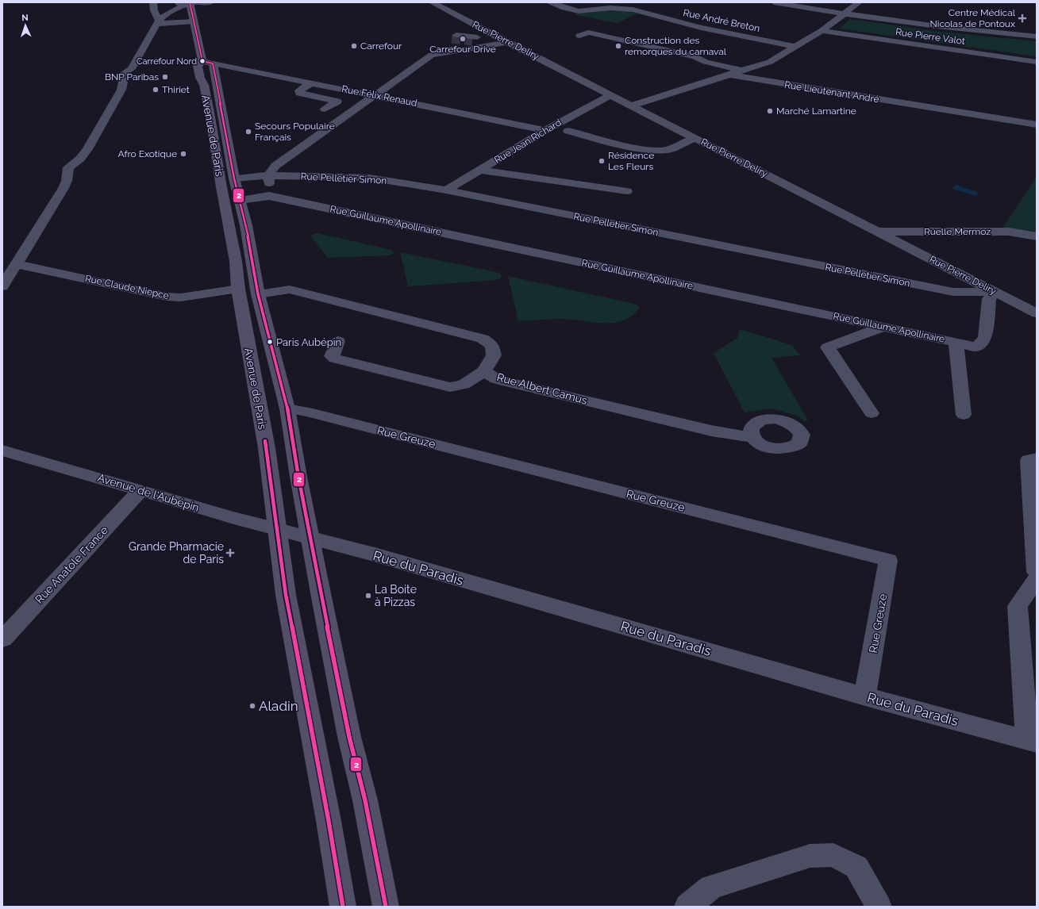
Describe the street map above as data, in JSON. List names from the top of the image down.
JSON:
{
  "streets": {
    "main road": ["Avenue de Paris"],
    "street": [
      "Rue André Breton",
      "Rue Pierre Valot",
      "Rue Pierre Deliry",
      "Rue Lieutenant André",
      "Rue Félix Renaud",
      "Rue Jean Richard",
      "Rue Pelletier Simon",
      "Rue Guillaume Apollinaire",
      "Ruelle Mermoz",
      "Rue Claude Niepce",
      "Rue Albert Camus",
      "Rue Greuze",
      "Avenue de l'Aubépin",
      "Rue Anatole France",
      "Rue du Paradis"
    ]
  },
  "crossings": [
    ["Rue Pierre Deliry", "Rue Lieutenant André"],
    ["Rue Pierre Deliry", "Rue Jean Richard"],
    ["Rue Pierre Deliry", "Rue Pelletier Simon"],
    ["Rue Pierre Deliry", "Rue Guillaume Apollinaire"],
    ["Rue Pierre Deliry", "Ruelle Mermoz"],
    ["Rue Félix Renaud", "Avenue de Paris"],
    ["Rue Félix Renaud", "Rue Jean Richard"],
    ["Avenue de Paris", "Rue Pelletier Simon"],
    ["Avenue de Paris", "Rue Guillaume Apollinaire"],
    ["Avenue de Paris", "Rue Claude Niepce"],
    ["Avenue de Paris", "Rue Albert Camus"],
    ["Avenue de Paris", "Rue Greuze"],
    ["Avenue de Paris", "Avenue de l'Aubépin"],
    ["Avenue de Paris", "Rue du Paradis"],
    ["Rue Jean Richard", "Rue Pelletier Simon"],
    ["Rue Pelletier Simon", "Rue Guillaume Apollinaire"],
    ["Rue Greuze", "Rue du Paradis"],
    ["Avenue de l'Aubépin", "Rue Anatole France"],
    ["Avenue de l'Aubépin", "Rue du Paradis"]
  ],
  "places": {
    "health": ["Centre Médical Nicolas de Pontoux", "Grande Pharmacie de Paris"],
    "other": [
      "Carrefour Drive",
      "Carrefour",
      "Construction des remorques du carnaval",
      "Carrefour Nord",
      "BNP Paribas",
      "Thiriet",
      "Marché Lamartine",
      "Secours Populaire Français",
      "Afro Exotique",
      "Résidence Les Fleurs",
      "Paris Aubépin",
      "La Boite à Pizzas",
      "Aladin"
    ]
  },
  "lines": ["transit line 2"],
  "north": "top"
}
